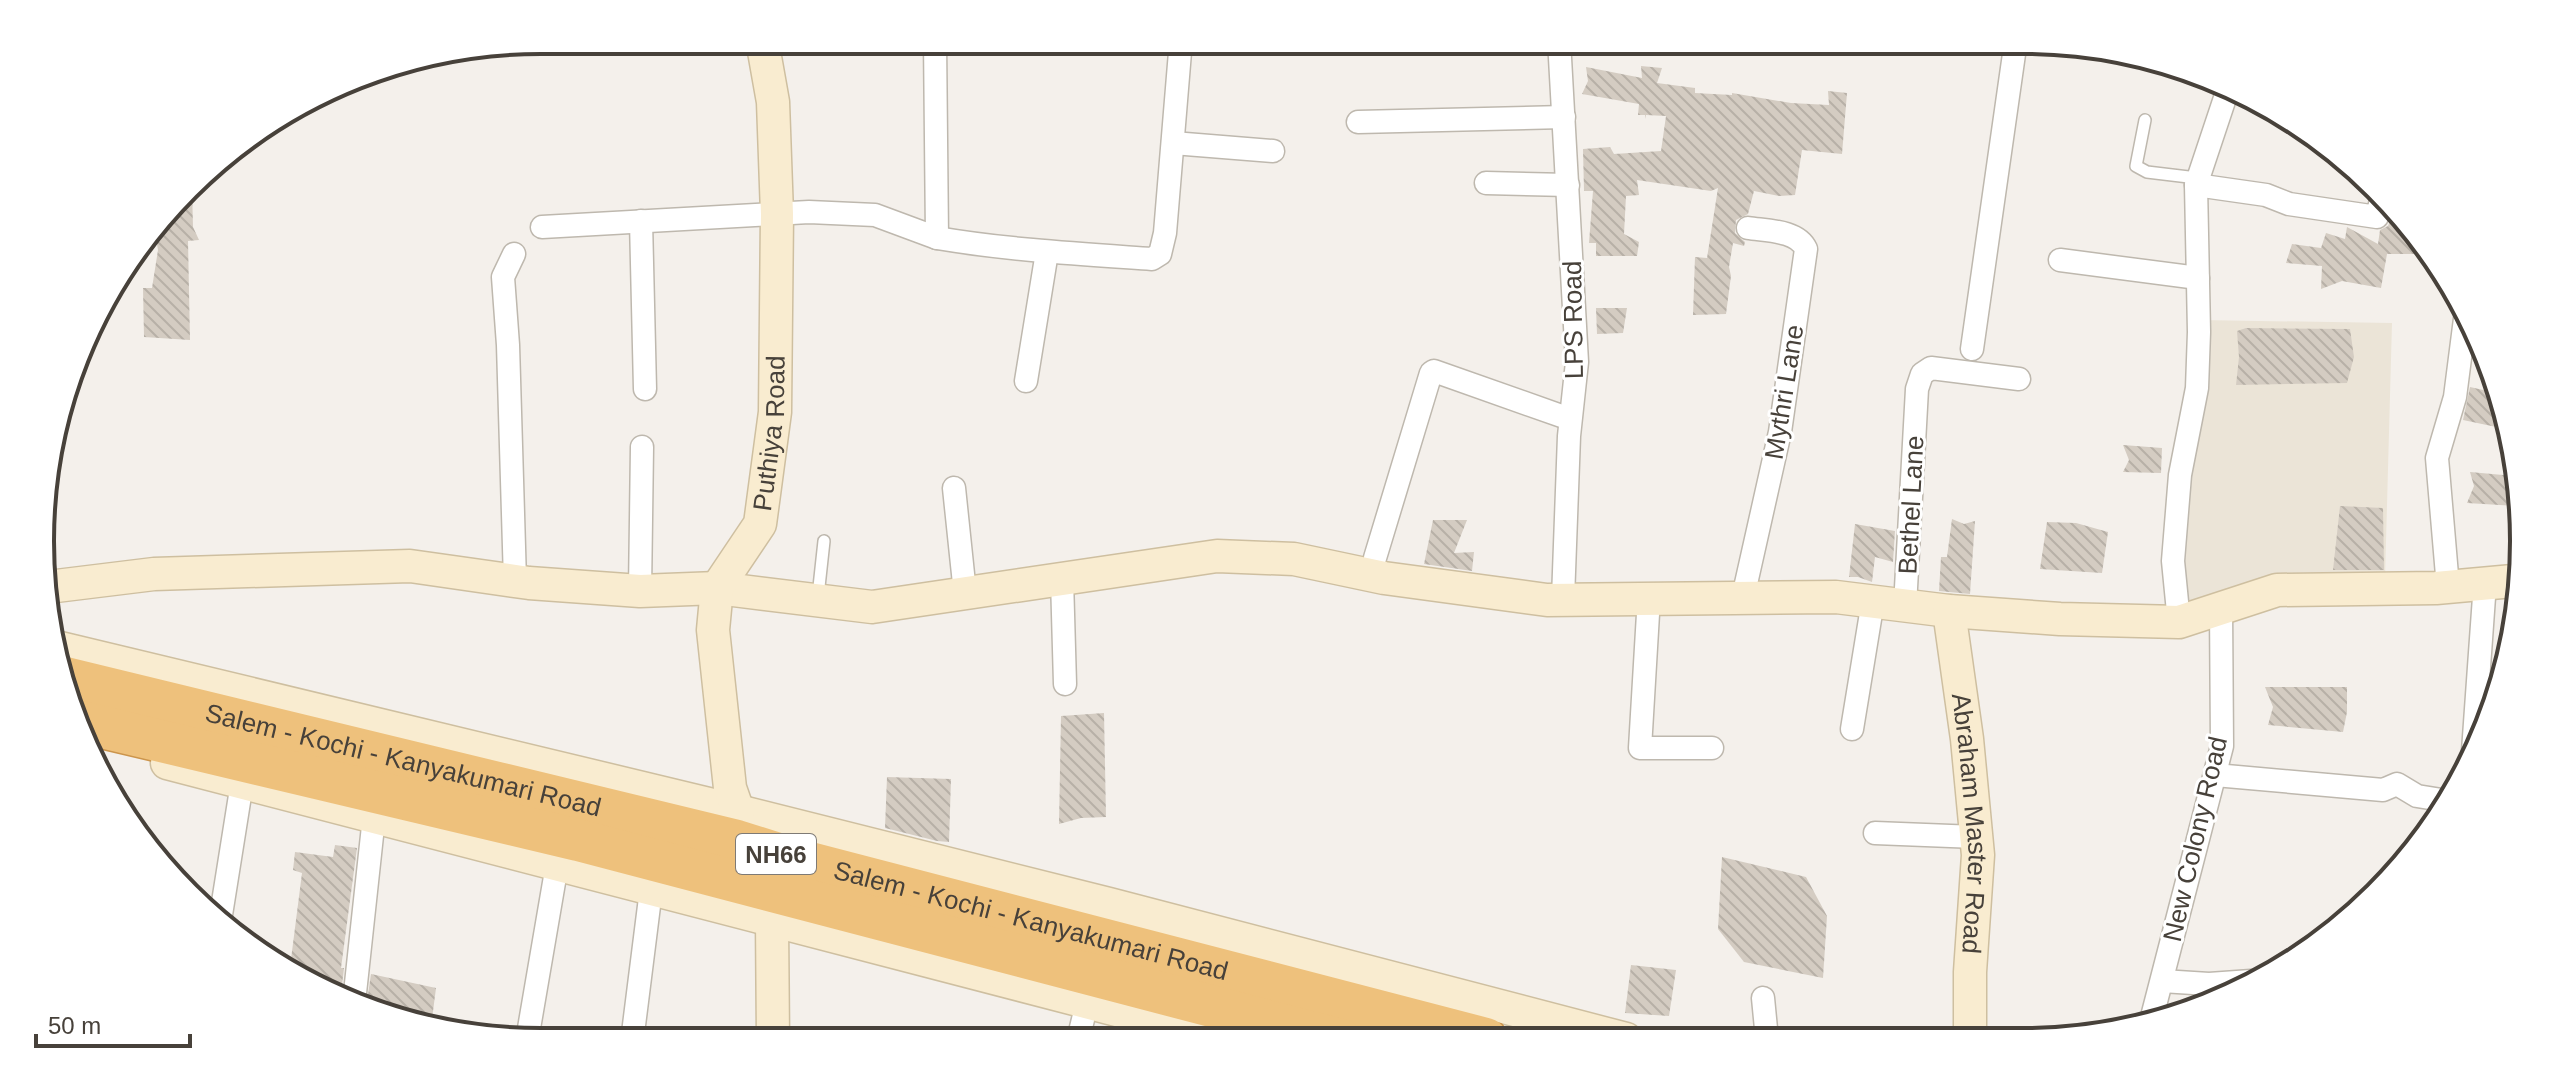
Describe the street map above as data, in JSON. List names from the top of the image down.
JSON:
{
  "streets": {
    "highway": ["Salem - Kochi - Kanyakumari Road", "NH66"],
    "street": [
      "LPS Road",
      "Mythri Lane",
      "Puthiya Road",
      "Bethel Lane",
      "Abraham Master Road",
      "New Colony Road"
    ]
  },
  "scale_bar": "50 m"
}
